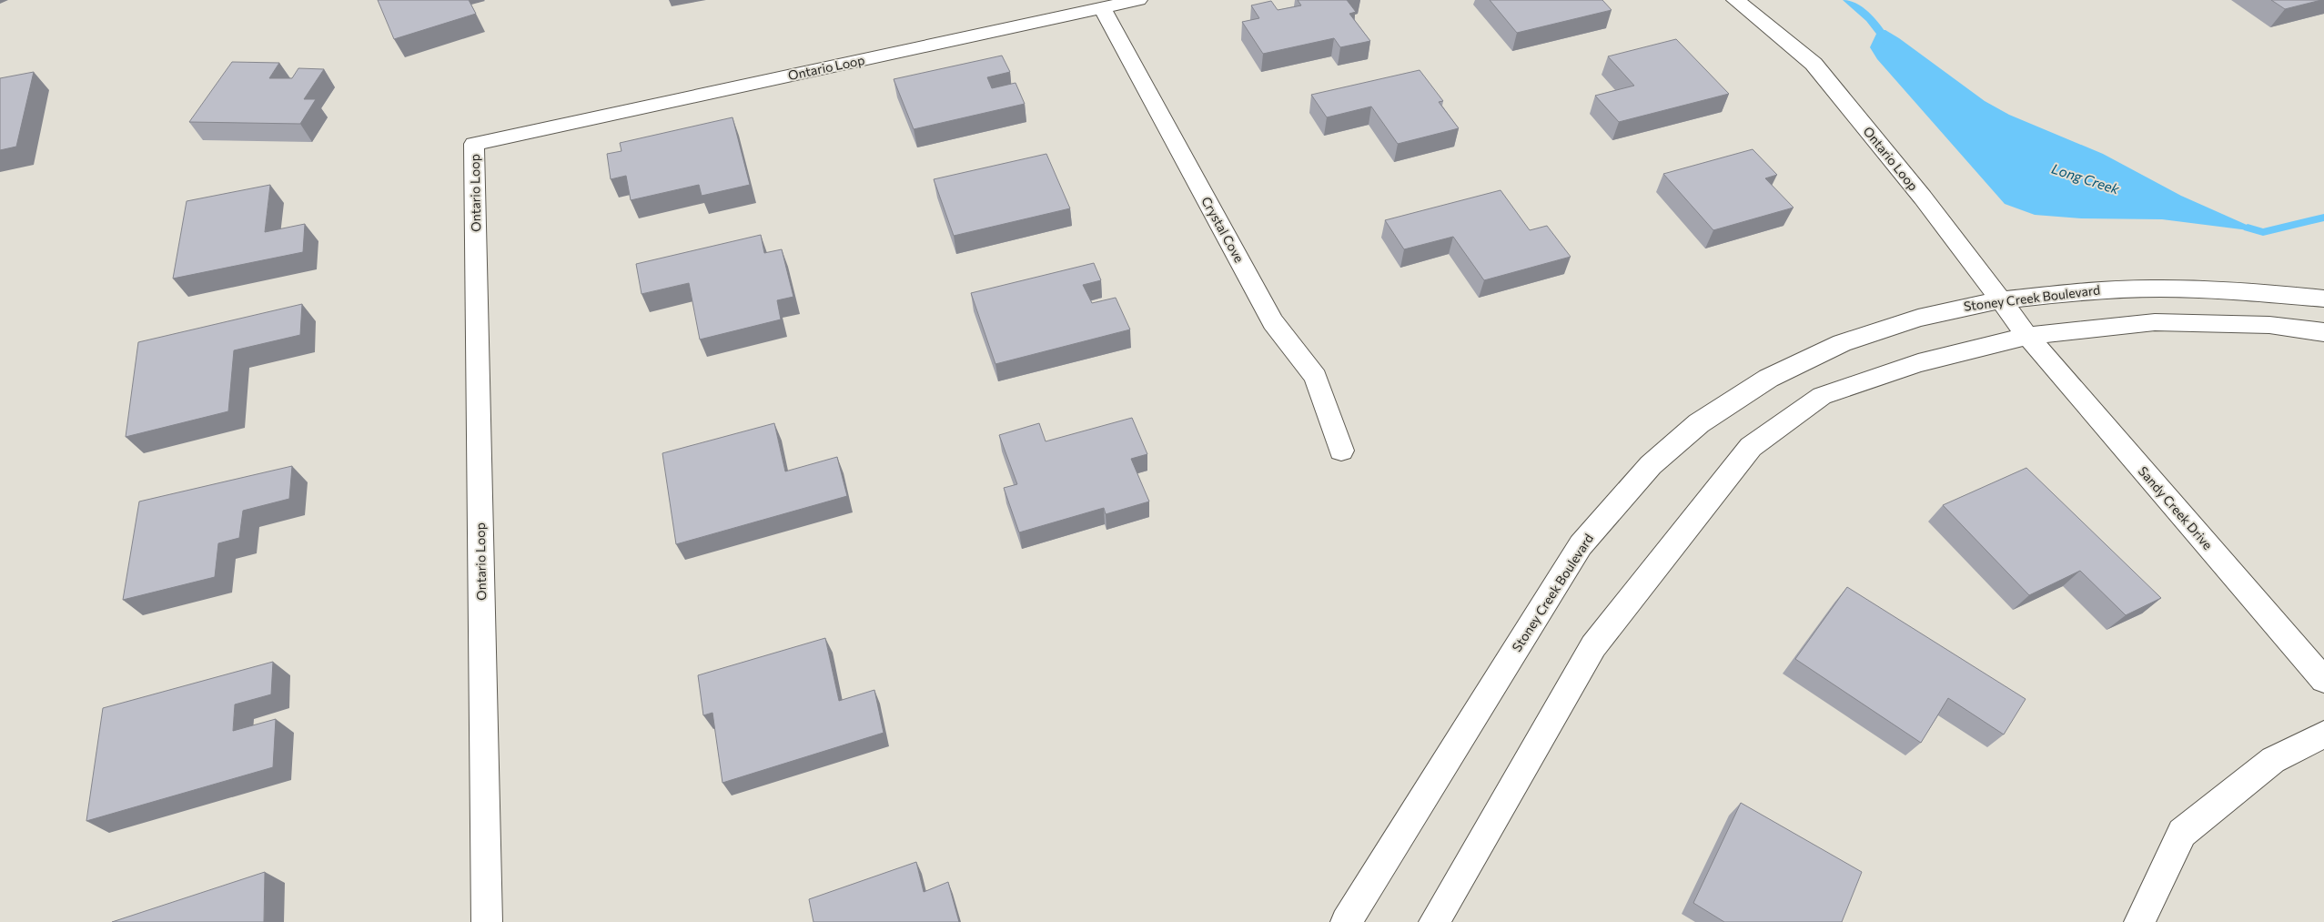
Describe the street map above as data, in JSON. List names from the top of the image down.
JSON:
{
  "streets": {
    "street": [
      "Ontario Loop",
      "Crystal Cove",
      "Stoney Creek Boulevard",
      "Sandy Creek Drive"
    ]
  },
  "crossings": [
    ["Ontario Loop", "Crystal Cove"],
    ["Ontario Loop", "Stoney Creek Boulevard"],
    ["Ontario Loop", "Sandy Creek Drive"]
  ],
  "water": ["Long Creek"]
}
